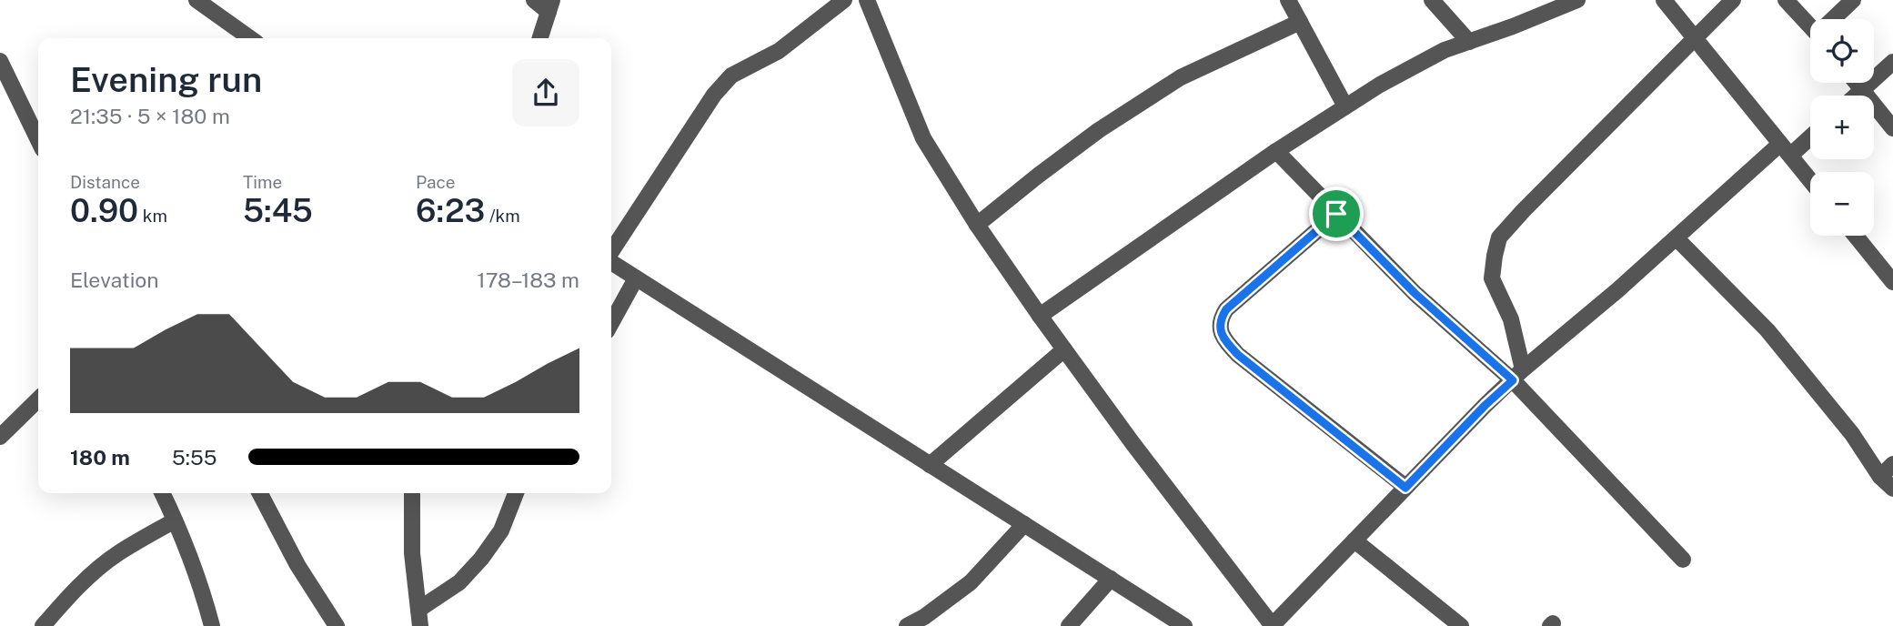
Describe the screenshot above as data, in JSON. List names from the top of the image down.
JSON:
{
  "page": {
    "map_buttons": ["+", "−"],
    "heading": ["Evening run", "21:35 · 5 × 180 m"],
    "stats": [
      ["Distance", "0.90 km"],
      ["Time", "5:45"],
      ["Pace", "6:23 /km"]
    ],
    "chart": ["Elevation", "178–183 m"],
    "list": [
      {
        "name": "180 m",
        "note": "5:55"
      }
    ]
  }
}
